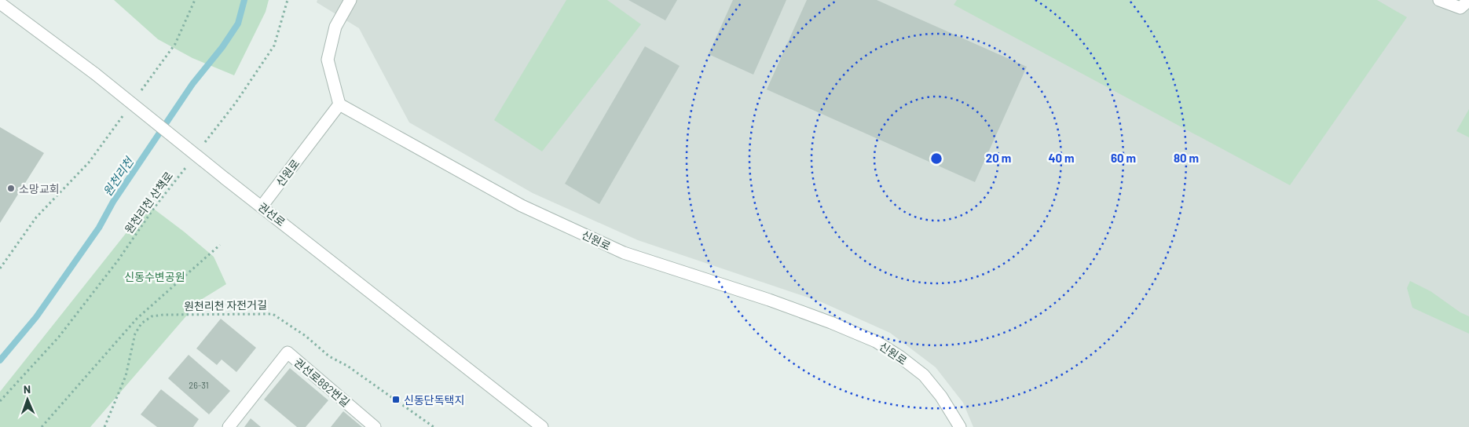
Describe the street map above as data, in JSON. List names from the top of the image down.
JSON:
{
  "streets": {
    "street": ["신원로", "권선로", "권선로882번길"],
    "path": ["원천리천 산책로", "원천리천 자전거길"]
  },
  "crossings": [
    ["신원로", "권선로"]
  ],
  "water": ["원천리천"],
  "parks": ["신동수변공원"],
  "places": {
    "other": ["소망교회"],
    "transit": ["신동단독택지"]
  },
  "house_numbers": ["26-31"],
  "north": "top",
  "rings": [
    "20 m",
    "40 m",
    "60 m",
    "80 m"
  ]
}
